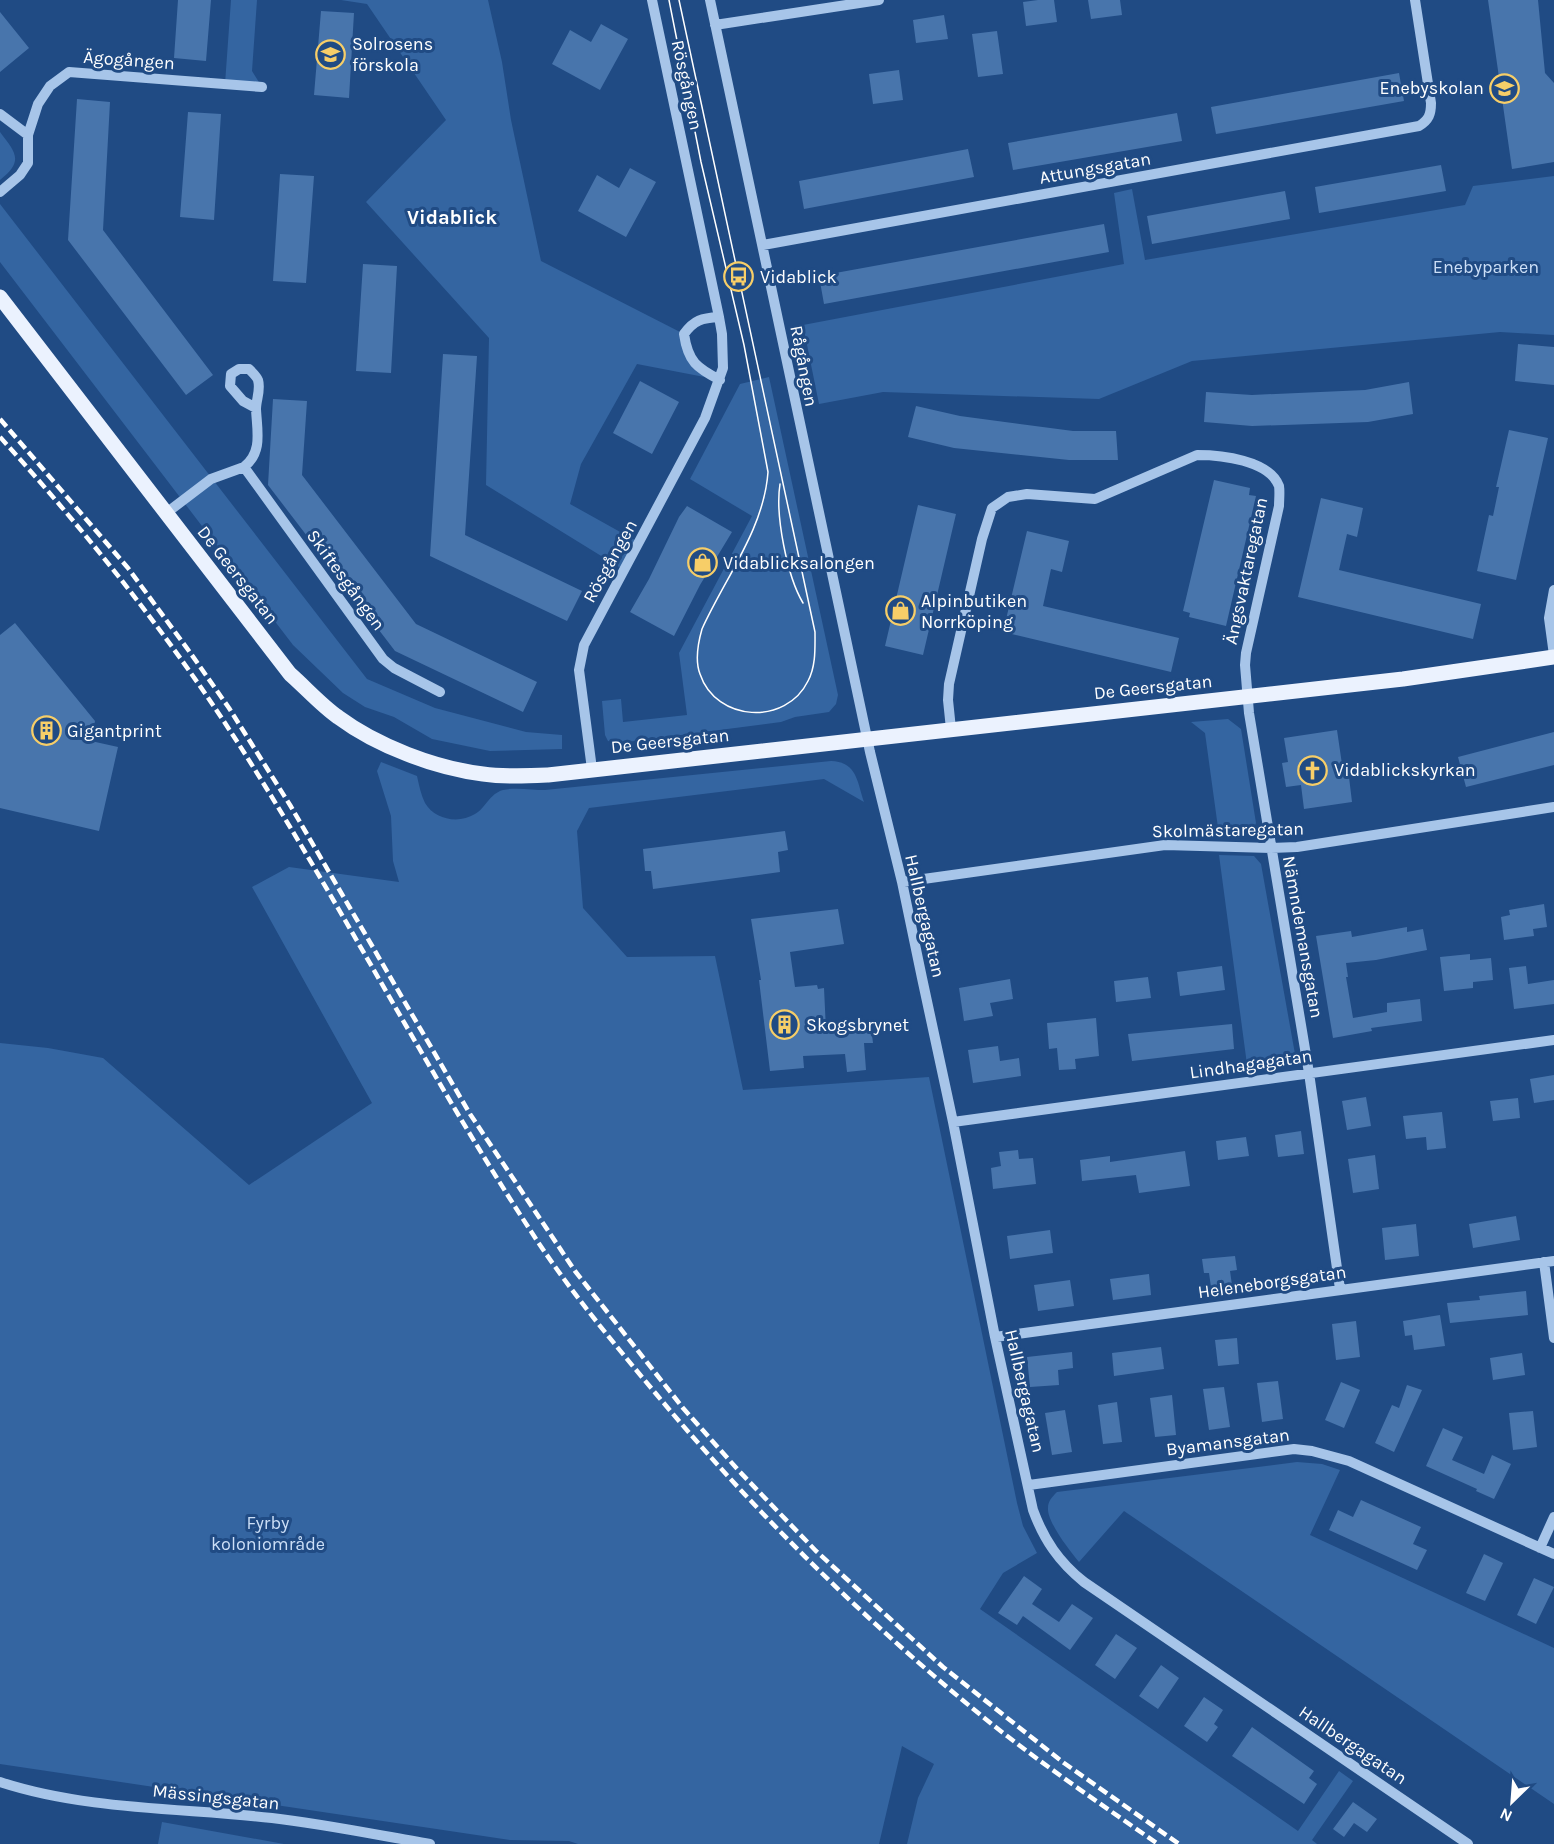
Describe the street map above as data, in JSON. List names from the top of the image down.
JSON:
{
  "streets": {
    "main road": ["De Geersgatan"],
    "street": [
      "Ägogången",
      "Rösgången",
      "Attungsgatan",
      "Rågången",
      "Ängsvaktaregatan",
      "Skiftesgången",
      "Skolmästaregatan",
      "Hallbergagatan",
      "Nämndemansgatan",
      "Lindhagagatan",
      "Heleneborgsgatan",
      "Byamansgatan",
      "Mässingsgatan"
    ]
  },
  "crossings": [
    ["Rösgången", "De Geersgatan"],
    ["Attungsgatan", "Rågången"],
    ["Rågången", "De Geersgatan"],
    ["Rågången", "Hallbergagatan"],
    ["Ängsvaktaregatan", "De Geersgatan"],
    ["Ängsvaktaregatan", "Nämndemansgatan"],
    ["De Geersgatan", "Hallbergagatan"],
    ["De Geersgatan", "Nämndemansgatan"],
    ["Skolmästaregatan", "Hallbergagatan"],
    ["Skolmästaregatan", "Nämndemansgatan"],
    ["Hallbergagatan", "Lindhagagatan"],
    ["Hallbergagatan", "Heleneborgsgatan"],
    ["Hallbergagatan", "Byamansgatan"],
    ["Nämndemansgatan", "Lindhagagatan"],
    ["Nämndemansgatan", "Heleneborgsgatan"]
  ],
  "districts": ["Vidablick"],
  "parks": ["Enebyparken", "Fyrby koloniområde"],
  "places": {
    "school or university": ["Solrosens förskola", "Enebyskolan"],
    "bus stop": ["Vidablick"],
    "shop": ["Vidablicksalongen", "Alpinbutiken Norrköping"],
    "building": ["Gigantprint", "Skogsbrynet"],
    "church": ["Vidablickskyrkan"]
  },
  "north": "bottom left"
}
